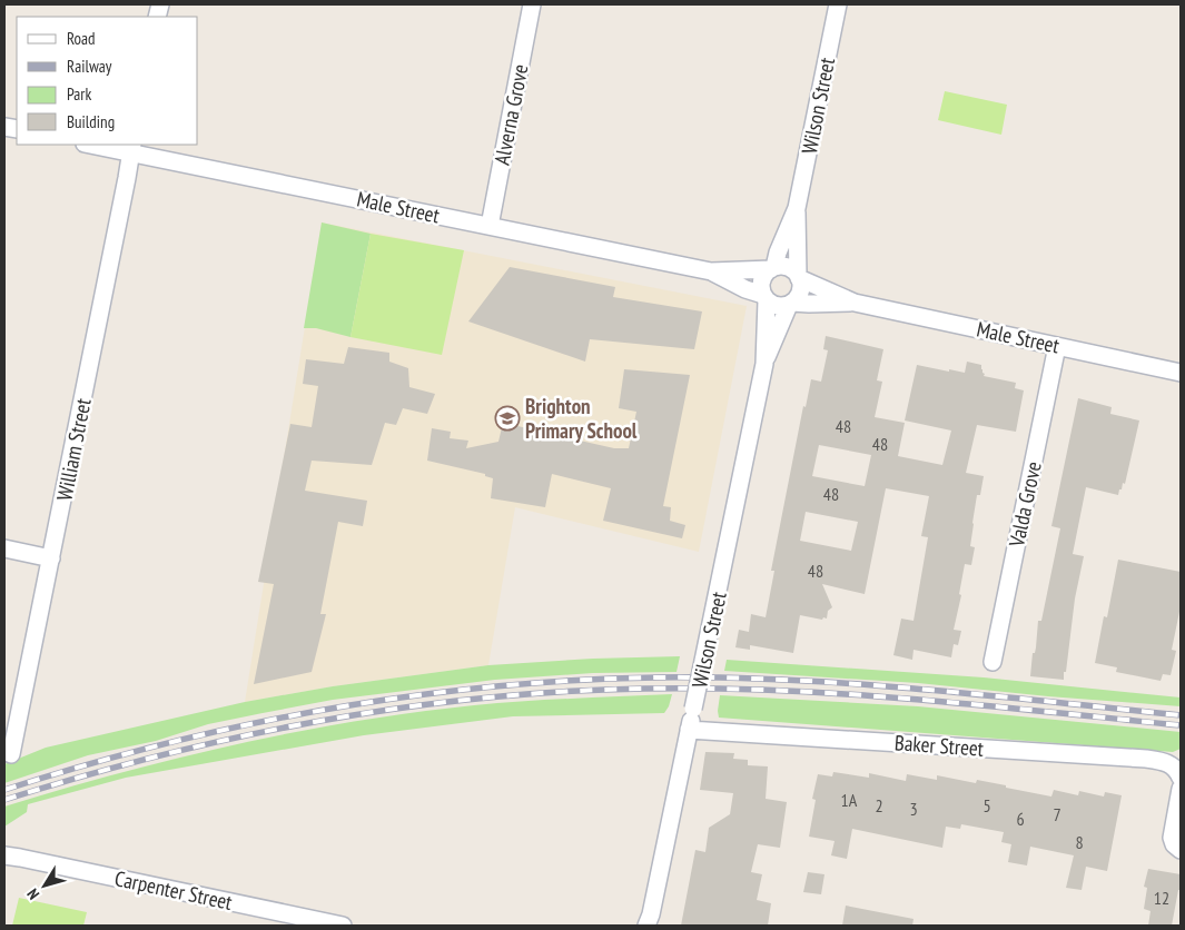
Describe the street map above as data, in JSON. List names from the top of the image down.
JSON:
{
  "streets": {
    "street": [
      "Wilson Street",
      "Alverna Grove",
      "Male Street",
      "William Street",
      "Valda Grove",
      "Baker Street",
      "Carpenter Street"
    ]
  },
  "crossings": [
    ["Wilson Street", "Male Street"],
    ["Wilson Street", "Baker Street"],
    ["Alverna Grove", "Male Street"],
    ["Male Street", "William Street"],
    ["Male Street", "Valda Grove"]
  ],
  "places": {
    "school or university": ["Brighton Primary School"]
  },
  "house_numbers": [
    "48",
    "48",
    "48",
    "48",
    "1A",
    "2",
    "5",
    "3",
    "7",
    "6",
    "8",
    "12"
  ],
  "legend": [
    "Road",
    "Railway",
    "Park",
    "Building"
  ],
  "north": "bottom left"
}
